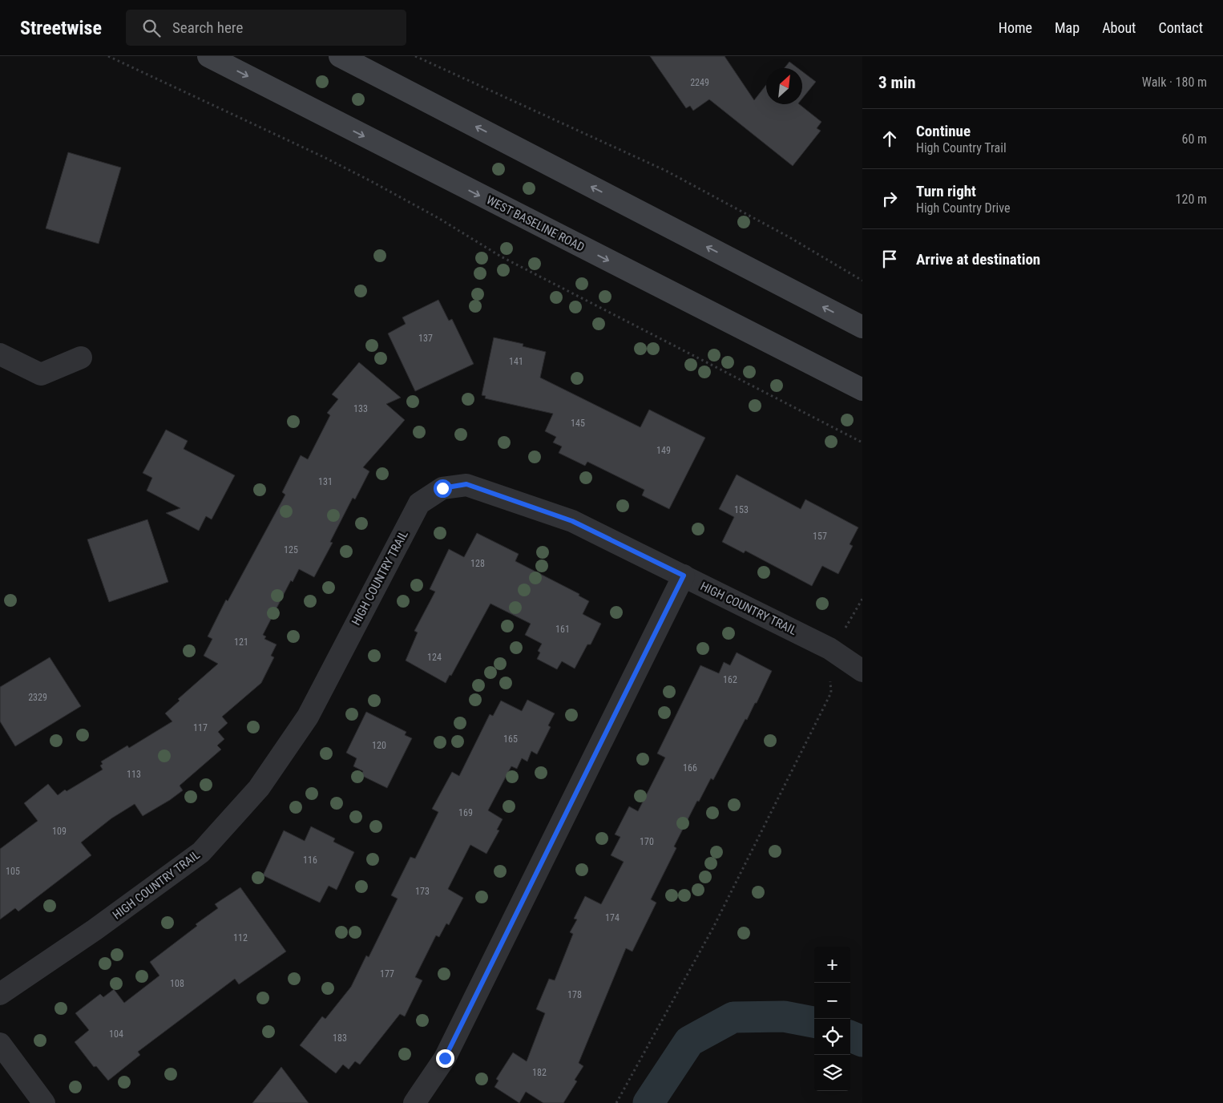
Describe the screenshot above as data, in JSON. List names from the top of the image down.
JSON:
{
  "streets": {
    "main road": ["WEST BASELINE ROAD"],
    "street": ["HIGH COUNTRY TRAIL"]
  },
  "house_numbers": [
    "2249",
    "137",
    "141",
    "133",
    "145",
    "149",
    "131",
    "153",
    "157",
    "125",
    "128",
    "161",
    "121",
    "124",
    "162",
    "2329",
    "117",
    "165",
    "120",
    "166",
    "113",
    "169",
    "109",
    "170",
    "116",
    "105",
    "173",
    "174",
    "112",
    "177",
    "108",
    "178",
    "104",
    "183",
    "182"
  ],
  "north": "top right",
  "page": {
    "header": "Streetwise",
    "search": "Search here",
    "nav": [
      "Home",
      "Map",
      "About",
      "Contact"
    ],
    "heading": ["3 min", "Walk · 180 m"],
    "list": [
      ["Continue", "High Country Trail", "60 m"],
      ["Turn right", "High Country Drive", "120 m"],
      "Arrive at destination"
    ],
    "map_buttons": ["+", "−"]
  }
}
